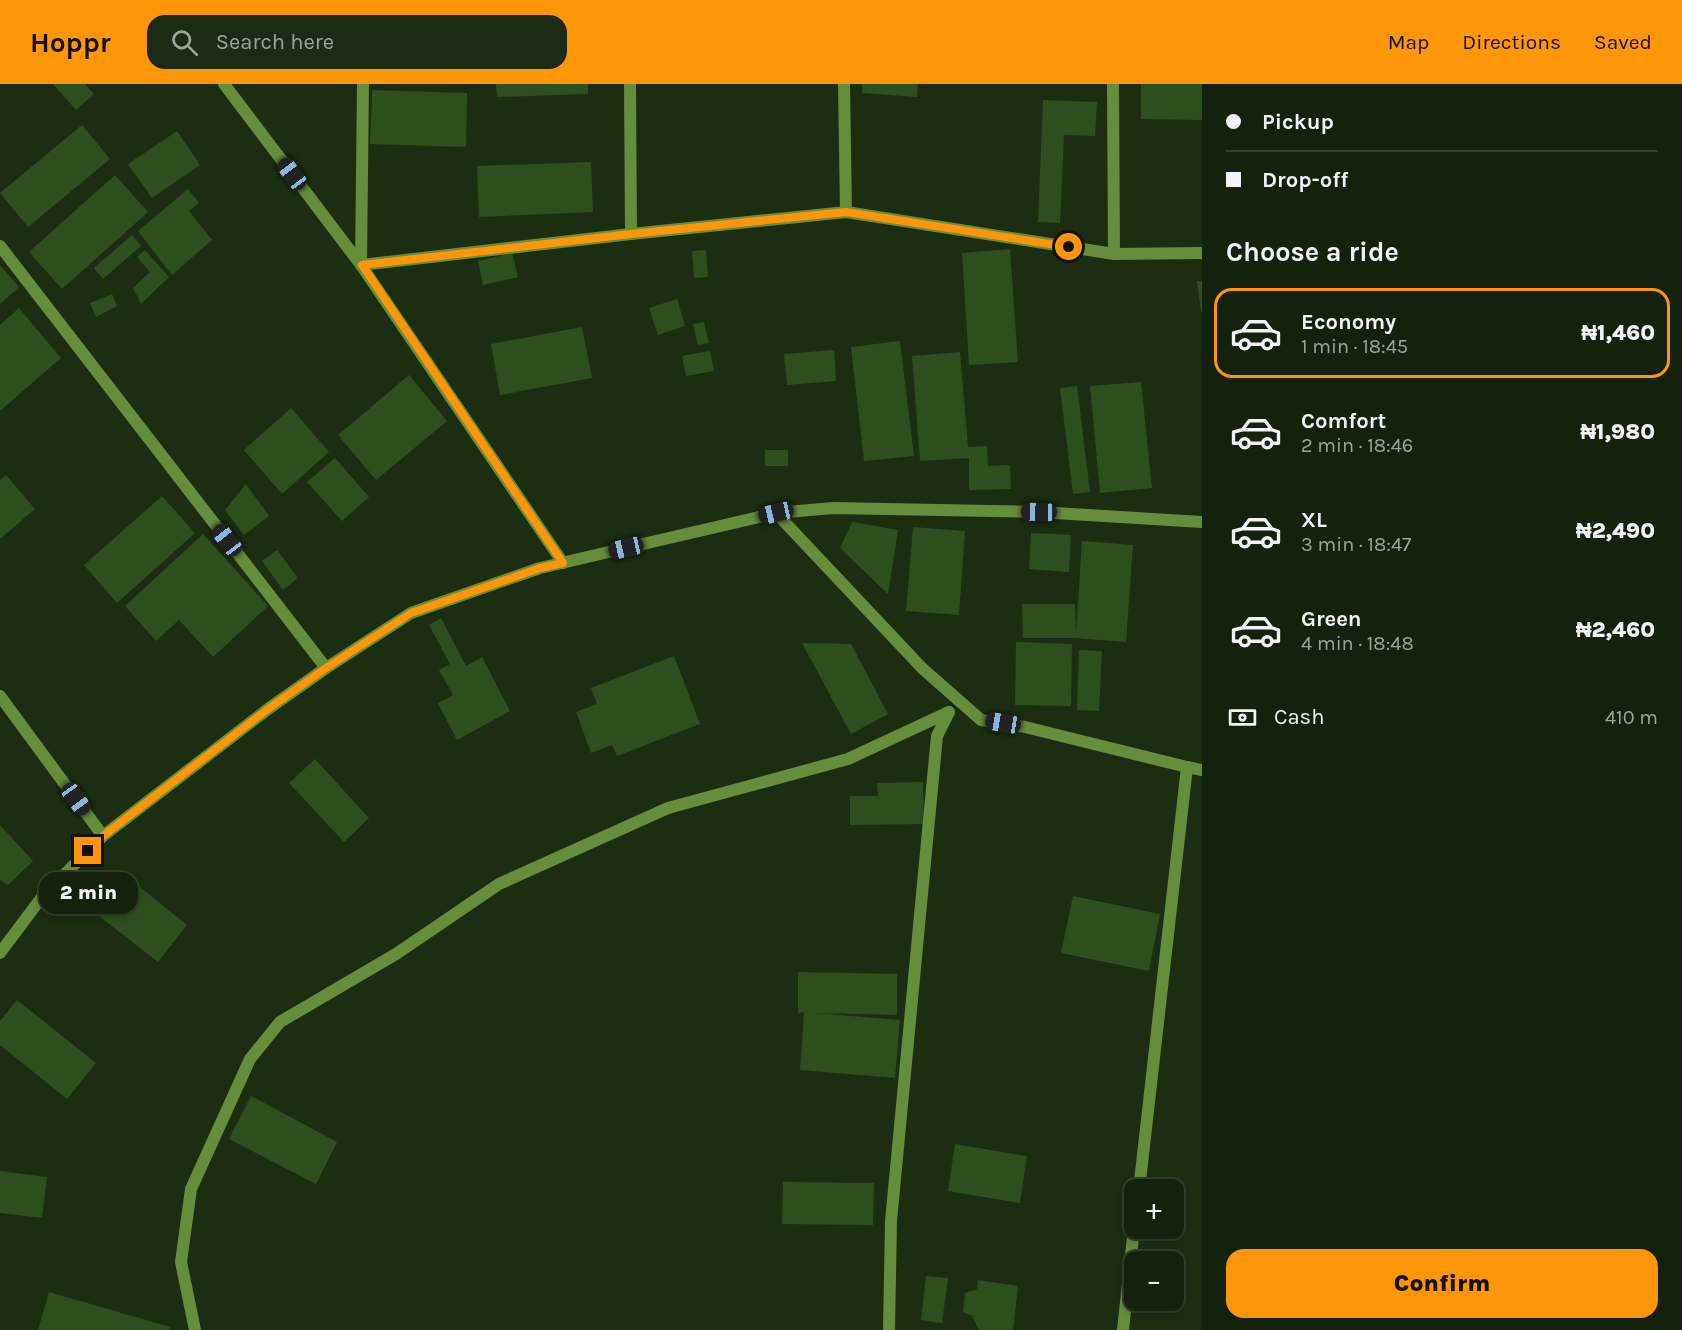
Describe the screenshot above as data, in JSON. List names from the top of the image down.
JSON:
{
  "page": {
    "header": "Hoppr",
    "search": "Search here",
    "nav": ["Map", "Directions", "Saved"],
    "banner": ["Pickup", "Drop-off"],
    "heading": "Choose a ride",
    "list": [
      {
        "name": "Economy",
        "note": "1 min · 18:45",
        "value": "₦1,460"
      },
      {
        "name": "Comfort",
        "note": "2 min · 18:46",
        "value": "₦1,980"
      },
      {
        "name": "XL",
        "note": "3 min · 18:47",
        "value": "₦2,490"
      },
      {
        "name": "Green",
        "note": "4 min · 18:48",
        "value": "₦2,460"
      }
    ],
    "pay": ["Cash", "410 m"],
    "bubble": "2 min",
    "map_buttons": ["+", "−"],
    "buttons": "Confirm"
  }
}
